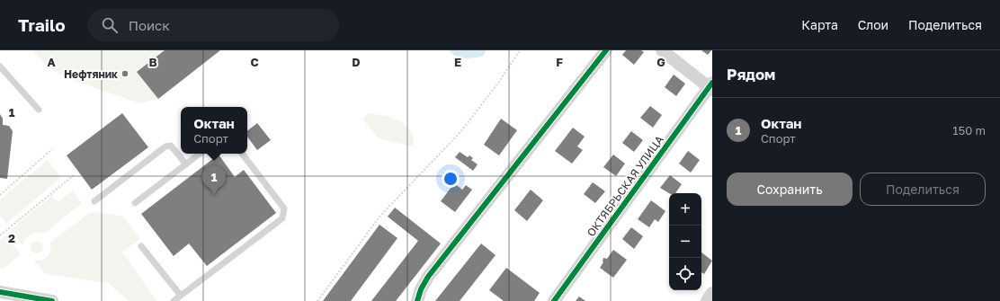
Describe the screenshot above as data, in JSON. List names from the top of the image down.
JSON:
{
  "streets": {
    "street": ["ОКТЯБРЬСКАЯ УЛИЦА"]
  },
  "places": ["Нефтяник"],
  "page": {
    "header": "Trailo",
    "search": "Поиск",
    "nav": ["Карта", "Слои", "Поделиться"],
    "heading": "Рядом",
    "list": [
      {
        "mark": "1",
        "name": "Октан",
        "note": "Спорт",
        "value": "150 m"
      }
    ],
    "popup": ["Октан", "Спорт"],
    "buttons": ["Сохранить", "Поделиться"],
    "pins": "1",
    "map_buttons": ["+", "−"]
  },
  "grid": {
    "columns": [
      "A",
      "B",
      "C",
      "D",
      "E",
      "F",
      "G"
    ],
    "rows": ["1", "2"]
  }
}
